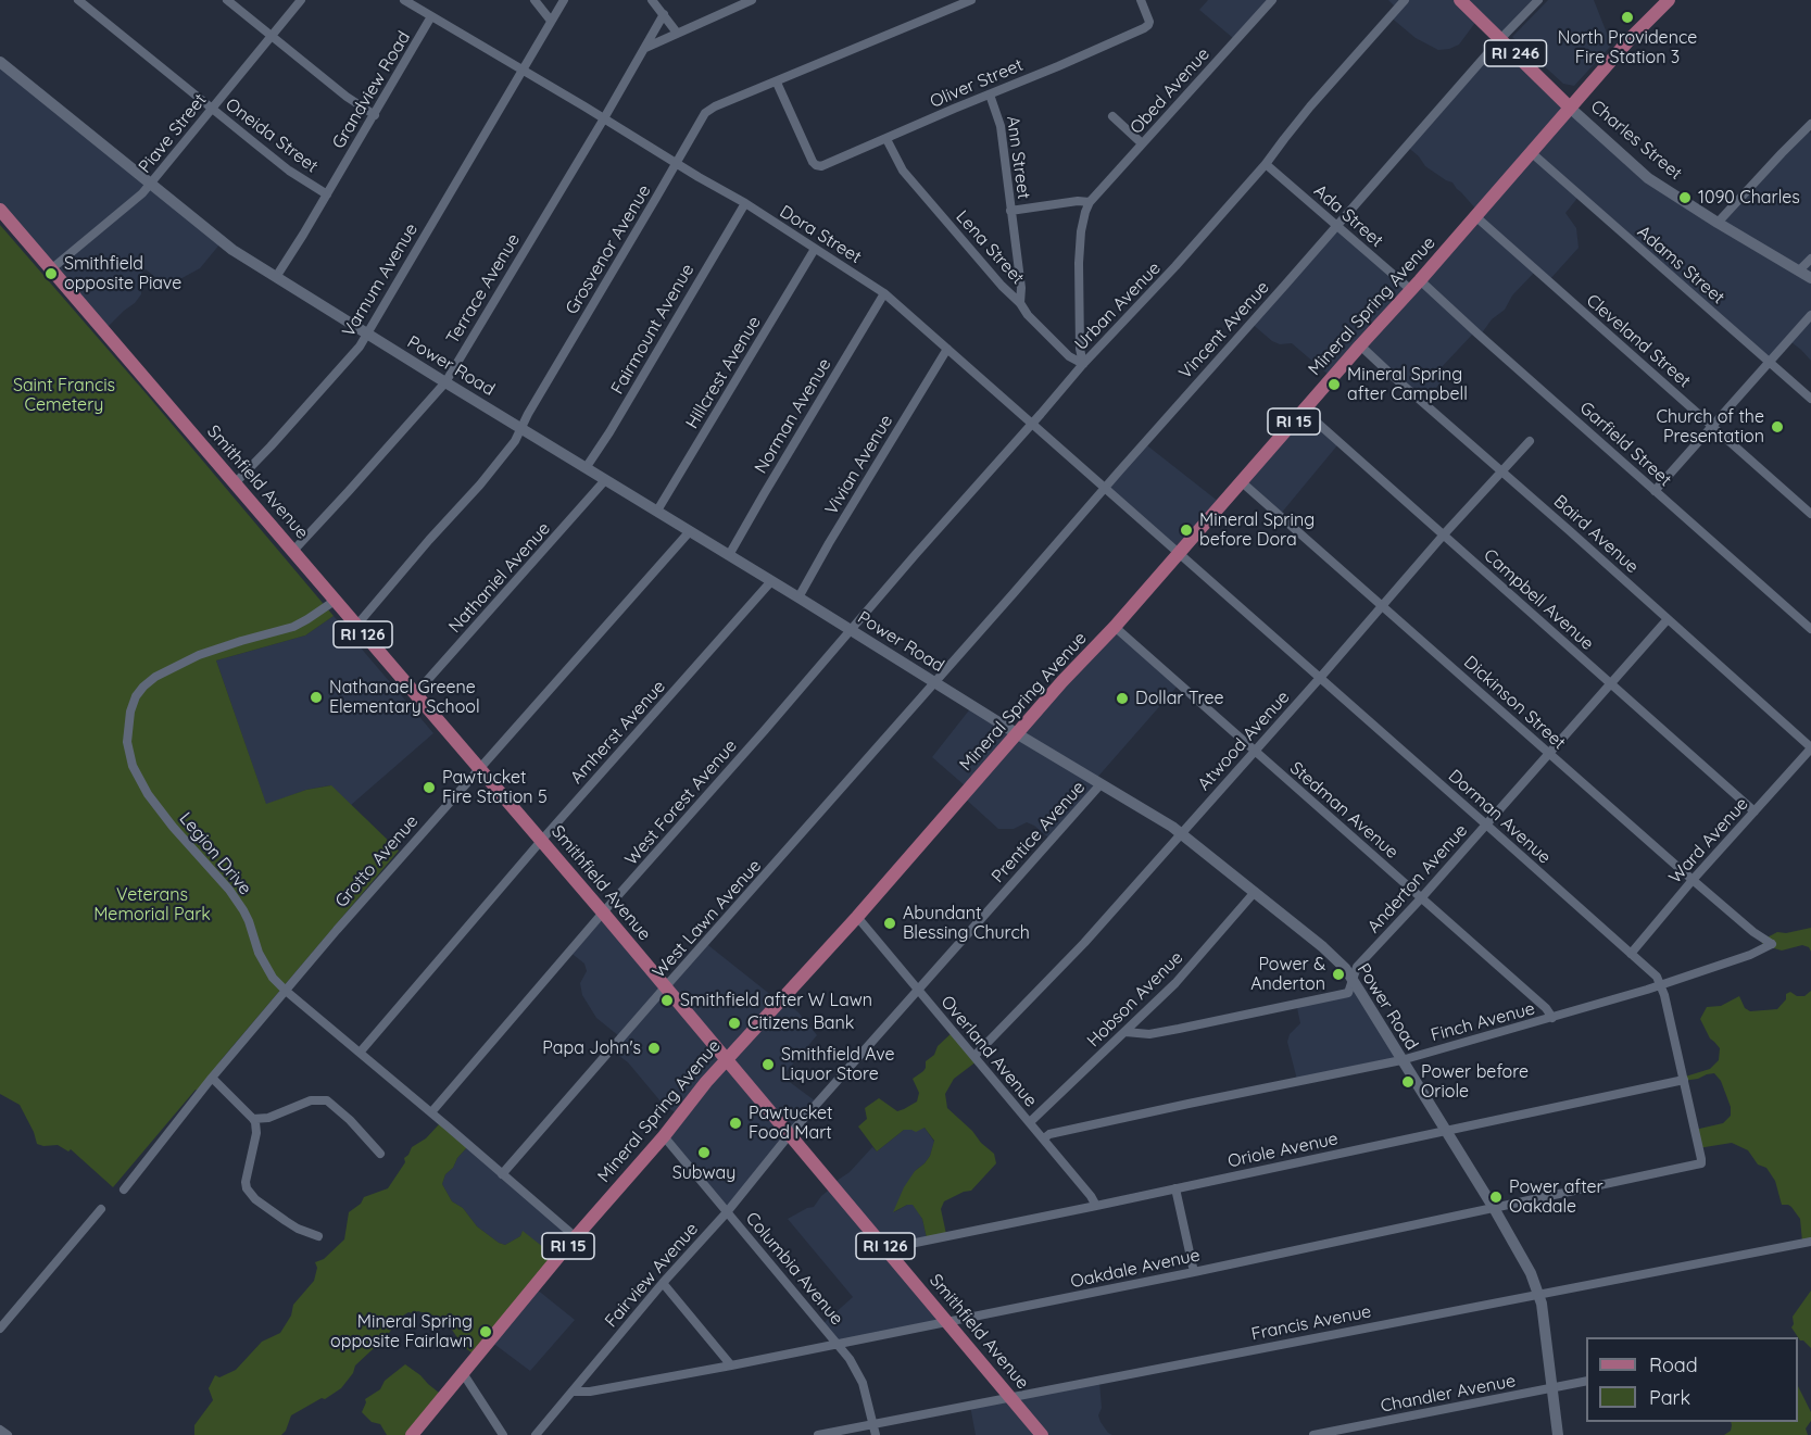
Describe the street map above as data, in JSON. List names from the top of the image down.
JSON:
{
  "streets": {
    "main road": [
      "RI 246",
      "Charles Street",
      "Mineral Spring Avenue",
      "Power Road",
      "RI 15",
      "Smithfield Avenue",
      "RI 126"
    ],
    "street": [
      "Oliver Street",
      "Grandview Road",
      "Obed Avenue",
      "Piave Street",
      "Oneida Street",
      "Ann Street",
      "Ada Street",
      "Dora Street",
      "Lena Street",
      "Grosvenor Avenue",
      "Adams Street",
      "Varnum Avenue",
      "Terrace Avenue",
      "Urban Avenue",
      "Fairmount Avenue",
      "Vincent Avenue",
      "Cleveland Street",
      "Hillcrest Avenue",
      "Norman Avenue",
      "Garfield Street",
      "Vivian Avenue",
      "Baird Avenue",
      "Nathaniel Avenue",
      "Campbell Avenue",
      "Dickinson Street",
      "Amherst Avenue",
      "Atwood Avenue",
      "West Forest Avenue",
      "Stedman Avenue",
      "Dorman Avenue",
      "Prentice Avenue",
      "Ward Avenue",
      "Legion Drive",
      "Grotto Avenue",
      "Anderton Avenue",
      "West Lawn Avenue",
      "Hobson Avenue",
      "Finch Avenue",
      "Overland Avenue",
      "Oriole Avenue",
      "Columbia Avenue",
      "Oakdale Avenue",
      "Fairview Avenue",
      "Francis Avenue",
      "Chandler Avenue"
    ]
  },
  "crossings": [
    ["Oliver Street", "Ann Street"],
    ["Oliver Street", "Lena Street"],
    ["Oliver Street", "Grosvenor Avenue"],
    ["Grandview Road", "Oneida Street"],
    ["Grandview Road", "Dora Street"],
    ["Grandview Road", "Power Road"],
    ["Obed Avenue", "Lena Street"],
    ["Obed Avenue", "Urban Avenue"],
    ["Piave Street", "Oneida Street"],
    ["Piave Street", "Power Road"],
    ["Piave Street", "Smithfield Avenue"],
    ["Charles Street", "Mineral Spring Avenue"],
    ["Charles Street", "Vincent Avenue"],
    ["Ann Street", "Lena Street"],
    ["Ada Street", "Urban Avenue"],
    ["Ada Street", "Mineral Spring Avenue"],
    ["Ada Street", "Vincent Avenue"],
    ["Ada Street", "Garfield Street"],
    ["Dora Street", "Grosvenor Avenue"],
    ["Dora Street", "Varnum Avenue"],
    ["Dora Street", "Terrace Avenue"],
    ["Dora Street", "Urban Avenue"],
    ["Dora Street", "Mineral Spring Avenue"],
    ["Dora Street", "Fairmount Avenue"],
    ["Dora Street", "Vincent Avenue"],
    ["Dora Street", "Hillcrest Avenue"],
    ["Dora Street", "Norman Avenue"],
    ["Dora Street", "Vivian Avenue"],
    ["Dora Street", "Dorman Avenue"],
    ["Lena Street", "Urban Avenue"],
    ["Grosvenor Avenue", "Power Road"],
    ["Grosvenor Avenue", "Smithfield Avenue"],
    ["Adams Street", "Mineral Spring Avenue"],
    ["Varnum Avenue", "Power Road"],
    ["Varnum Avenue", "Smithfield Avenue"],
    ["Terrace Avenue", "Power Road"],
    ["Terrace Avenue", "Smithfield Avenue"],
    ["Urban Avenue", "Power Road"],
    ["Urban Avenue", "West Forest Avenue"],
    ["Mineral Spring Avenue", "Cleveland Street"],
    ["Mineral Spring Avenue", "Power Road"],
    ["Mineral Spring Avenue", "Garfield Street"],
    ["Mineral Spring Avenue", "Smithfield Avenue"],
    ["Mineral Spring Avenue", "Baird Avenue"],
    ["Mineral Spring Avenue", "Campbell Avenue"],
    ["Mineral Spring Avenue", "Dickinson Street"],
    ["Mineral Spring Avenue", "Stedman Avenue"],
    ["Mineral Spring Avenue", "Dorman Avenue"],
    ["Mineral Spring Avenue", "Legion Drive"],
    ["Mineral Spring Avenue", "Overland Avenue"],
    ["Mineral Spring Avenue", "Columbia Avenue"],
    ["Fairmount Avenue", "Power Road"],
    ["Vincent Avenue", "Power Road"],
    ["Vincent Avenue", "West Lawn Avenue"],
    ["Power Road", "Hillcrest Avenue"],
    ["Power Road", "Norman Avenue"],
    ["Power Road", "Vivian Avenue"],
    ["Power Road", "Nathaniel Avenue"],
    ["Power Road", "Amherst Avenue"],
    ["Power Road", "Atwood Avenue"],
    ["Power Road", "West Forest Avenue"],
    ["Power Road", "Prentice Avenue"],
    ["Power Road", "Grotto Avenue"],
    ["Power Road", "Anderton Avenue"],
    ["Power Road", "West Lawn Avenue"],
    ["Power Road", "Hobson Avenue"],
    ["Power Road", "Finch Avenue"],
    ["Power Road", "Oriole Avenue"],
    ["Power Road", "Oakdale Avenue"],
    ["Power Road", "Francis Avenue"],
    ["Power Road", "Chandler Avenue"],
    ["Smithfield Avenue", "Nathaniel Avenue"],
    ["Smithfield Avenue", "Amherst Avenue"],
    ["Smithfield Avenue", "West Forest Avenue"],
    ["Smithfield Avenue", "Prentice Avenue"],
    ["Smithfield Avenue", "Legion Drive"],
    ["Smithfield Avenue", "Grotto Avenue"],
    ["Smithfield Avenue", "West Lawn Avenue"],
    ["Smithfield Avenue", "Oriole Avenue"],
    ["Smithfield Avenue", "Oakdale Avenue"],
    ["Smithfield Avenue", "Fairview Avenue"],
    ["Smithfield Avenue", "Francis Avenue"],
    ["Baird Avenue", "Atwood Avenue"],
    ["Baird Avenue", "Ward Avenue"],
    ["Baird Avenue", "Anderton Avenue"],
    ["Campbell Avenue", "Atwood Avenue"],
    ["Campbell Avenue", "Ward Avenue"],
    ["Campbell Avenue", "Anderton Avenue"],
    ["Dickinson Street", "Atwood Avenue"],
    ["Dickinson Street", "Ward Avenue"],
    ["Dickinson Street", "Anderton Avenue"],
    ["Dickinson Street", "Finch Avenue"],
    ["Amherst Avenue", "Legion Drive"],
    ["Atwood Avenue", "Stedman Avenue"],
    ["Atwood Avenue", "Dorman Avenue"],
    ["Atwood Avenue", "Overland Avenue"],
    ["West Forest Avenue", "Legion Drive"],
    ["Stedman Avenue", "Anderton Avenue"],
    ["Stedman Avenue", "Finch Avenue"],
    ["Dorman Avenue", "Ward Avenue"],
    ["Dorman Avenue", "Anderton Avenue"],
    ["Dorman Avenue", "Finch Avenue"],
    ["Dorman Avenue", "Oriole Avenue"],
    ["Dorman Avenue", "Oakdale Avenue"],
    ["Prentice Avenue", "Overland Avenue"],
    ["Prentice Avenue", "Fairview Avenue"],
    ["Legion Drive", "Grotto Avenue"],
    ["Legion Drive", "West Lawn Avenue"],
    ["Anderton Avenue", "Hobson Avenue"],
    ["Hobson Avenue", "Overland Avenue"],
    ["Finch Avenue", "Overland Avenue"],
    ["Overland Avenue", "Oriole Avenue"],
    ["Columbia Avenue", "Oakdale Avenue"],
    ["Columbia Avenue", "Fairview Avenue"],
    ["Columbia Avenue", "Francis Avenue"],
    ["Oakdale Avenue", "Fairview Avenue"]
  ],
  "parks": ["Saint Francis Cemetery", "Veterans Memorial Park"],
  "places": [
    "North Providence Fire Station 3",
    "1090 Charles",
    "Smithfield opposite Piave",
    "Mineral Spring after Campbell",
    "Church of the Presentation",
    "Mineral Spring before Dora",
    "Nathanael Greene Elementary School",
    "Dollar Tree",
    "Pawtucket Fire Station 5",
    "Abundant Blessing Church",
    "Power & Anderton",
    "Smithfield after W Lawn",
    "Citizens Bank",
    "Papa John's",
    "Smithfield Ave Liquor Store",
    "Power before Oriole",
    "Pawtucket Food Mart",
    "Subway",
    "Power after Oakdale",
    "Mineral Spring opposite Fairlawn"
  ],
  "legend": ["Road", "Park"]
}
